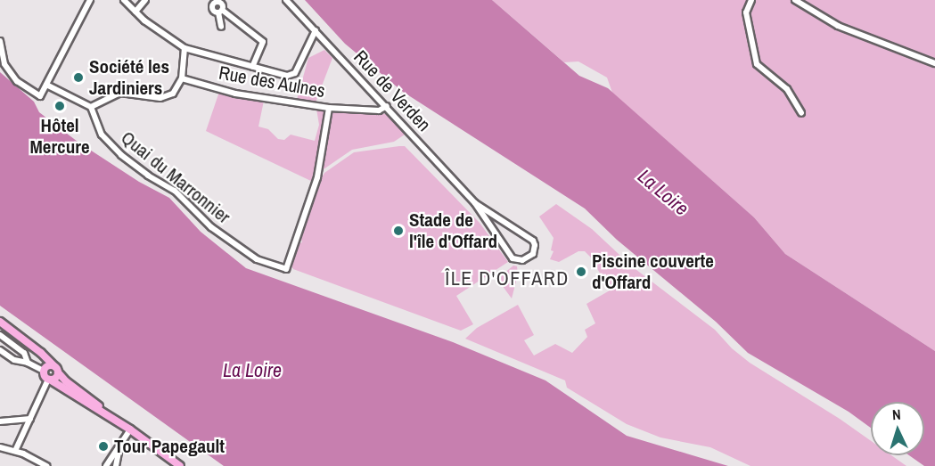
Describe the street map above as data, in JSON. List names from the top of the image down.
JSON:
{
  "streets": {
    "street": ["Rue des Aulnes", "Rue de Verden", "Quai du Marronnier"]
  },
  "crossings": [
    ["Rue des Aulnes", "Rue de Verden"],
    ["Rue des Aulnes", "Quai du Marronnier"]
  ],
  "districts": ["ÎLE D'OFFARD"],
  "water": ["La Loire"],
  "places": [
    "Société les Jardiniers",
    "Hôtel Mercure",
    "Stade de l'île d'Offard",
    "Piscine couverte d'Offard",
    "Tour Papegault"
  ],
  "north": "top"
}
